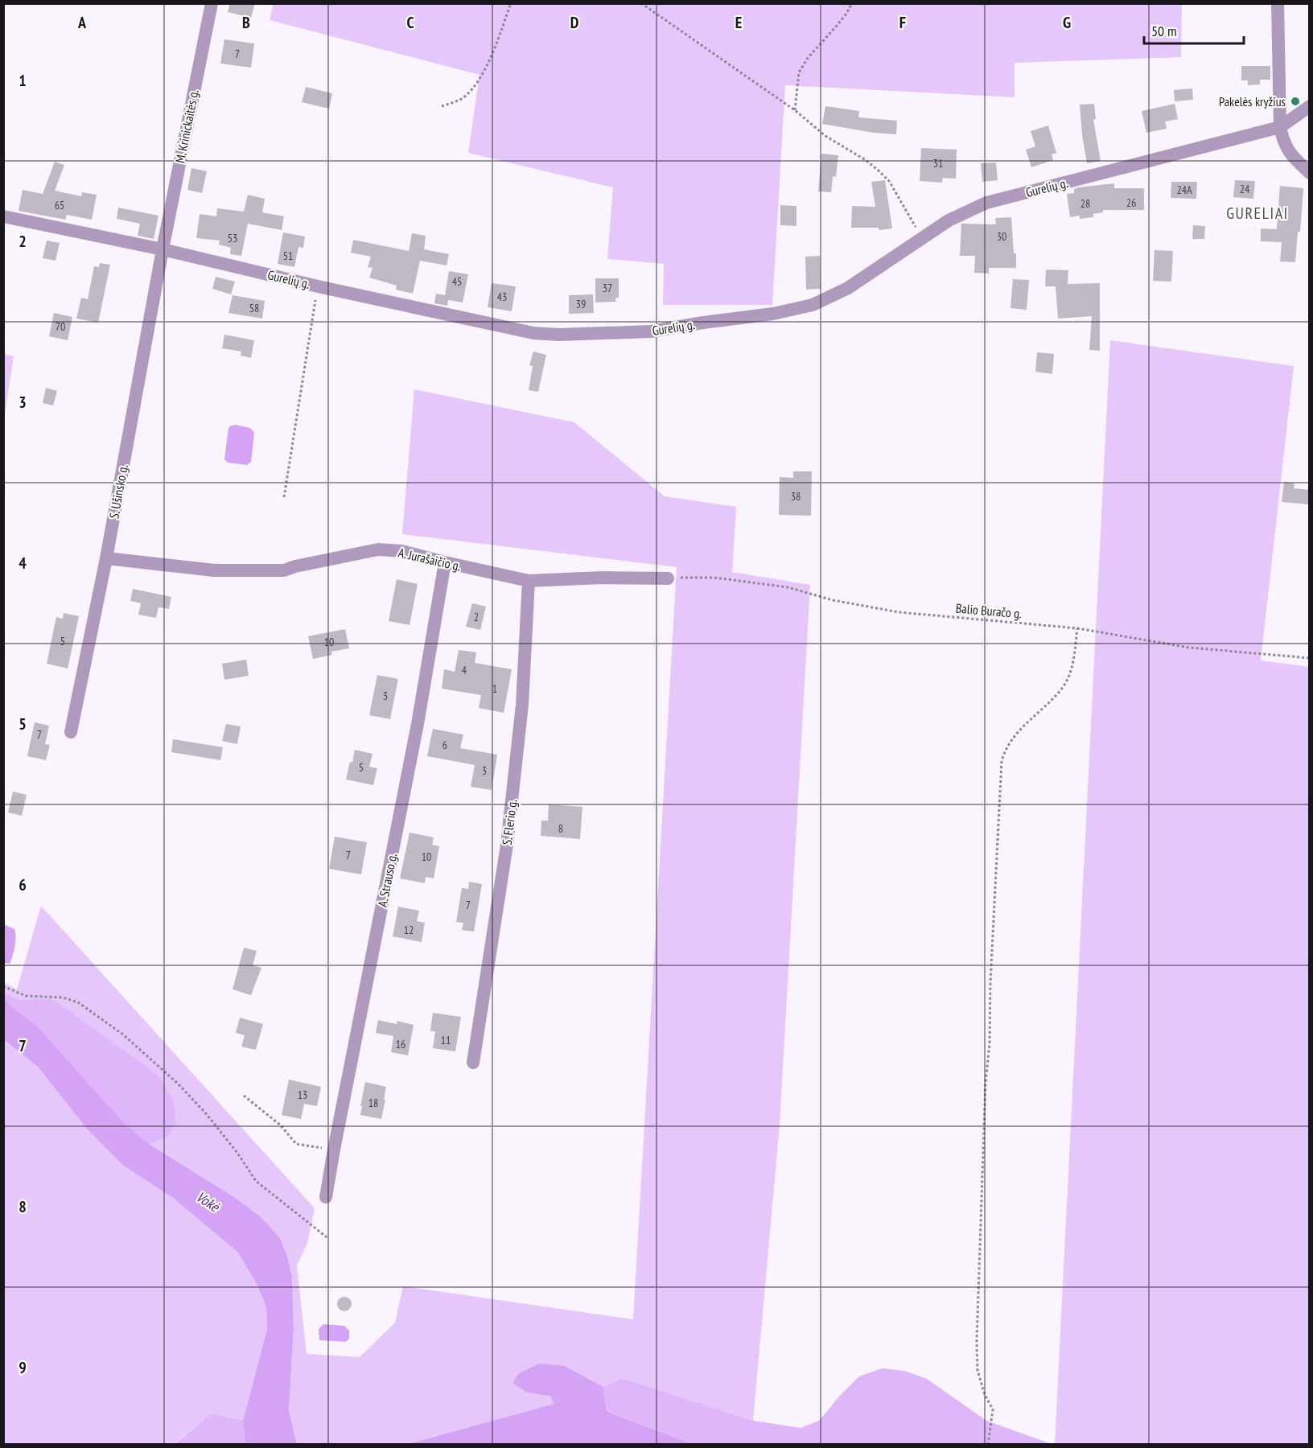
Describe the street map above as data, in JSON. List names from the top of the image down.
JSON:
{
  "streets": {
    "street": [
      "M. Krinickaitės g.",
      "Gurelių g.",
      "S. Ušinsko g.",
      "A. Jurašaičio g.",
      "S. Flerio g.",
      "A. Strauso g."
    ],
    "path": ["Balio Buračo g."]
  },
  "crossings": [
    ["M. Krinickaitės g.", "Gurelių g."],
    ["M. Krinickaitės g.", "S. Ušinsko g."],
    ["Gurelių g.", "S. Ušinsko g."],
    ["S. Ušinsko g.", "A. Jurašaičio g."],
    ["A. Jurašaičio g.", "Balio Buračo g."],
    ["A. Jurašaičio g.", "S. Flerio g."],
    ["A. Jurašaičio g.", "A. Strauso g."]
  ],
  "districts": ["GURELIAI"],
  "water": ["Vokė"],
  "places": ["Pakelės kryžius"],
  "house_numbers": [
    "7",
    "31",
    "24",
    "24A",
    "26",
    "28",
    "65",
    "30",
    "53",
    "51",
    "45",
    "37",
    "43",
    "39",
    "58",
    "70",
    "38",
    "2",
    "5",
    "10",
    "4",
    "1",
    "3",
    "7",
    "6",
    "5",
    "3",
    "8",
    "7",
    "10",
    "7",
    "12",
    "11",
    "16",
    "13",
    "18"
  ],
  "scale_bar": "50 m",
  "grid": {
    "columns": [
      "A",
      "B",
      "C",
      "D",
      "E",
      "F",
      "G"
    ],
    "rows": [
      "1",
      "2",
      "3",
      "4",
      "5",
      "6",
      "7",
      "8",
      "9"
    ]
  }
}
